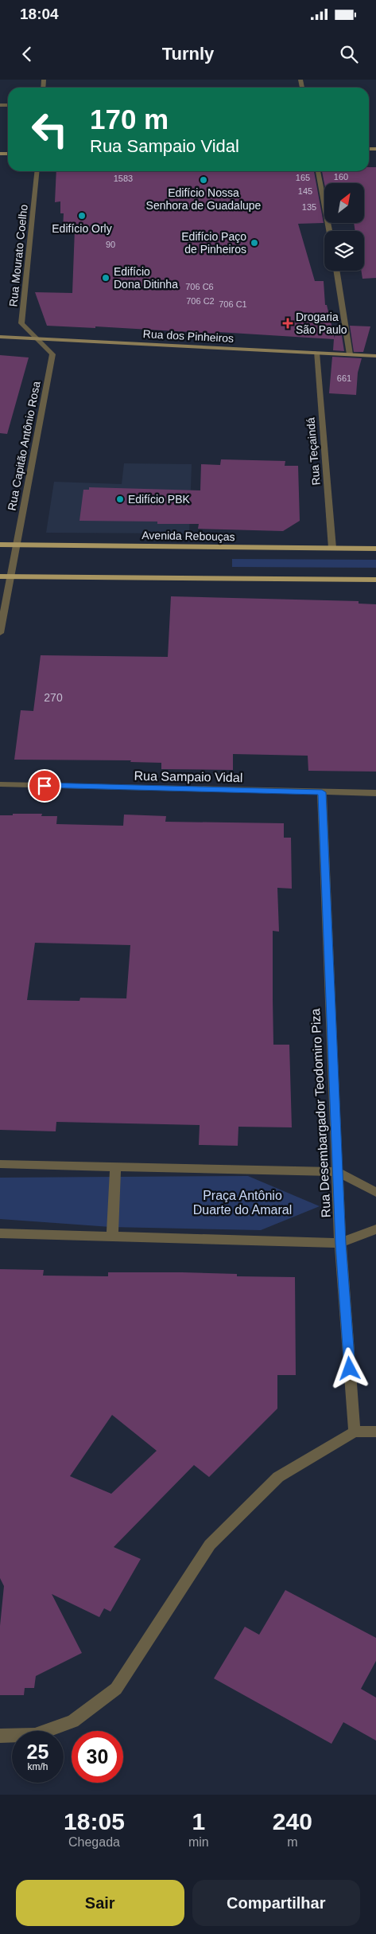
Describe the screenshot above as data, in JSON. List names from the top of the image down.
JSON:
{
  "streets": {
    "main road": ["Rua dos Pinheiros", "Avenida Rebouças"],
    "street": [
      "Rua Mourato Coelho",
      "Rua Capitão Antônio Rosa",
      "Rua Teçaindá",
      "Rua Sampaio Vidal",
      "Rua Desembargador Teodomiro Piza"
    ]
  },
  "crossings": [
    ["Rua Mourato Coelho", "Rua dos Pinheiros"],
    ["Rua Mourato Coelho", "Rua Capitão Antônio Rosa"],
    ["Rua dos Pinheiros", "Rua Capitão Antônio Rosa"],
    ["Rua dos Pinheiros", "Rua Teçaindá"],
    ["Rua Capitão Antônio Rosa", "Avenida Rebouças"],
    ["Rua Teçaindá", "Avenida Rebouças"],
    ["Rua Sampaio Vidal", "Rua Desembargador Teodomiro Piza"]
  ],
  "parks": ["Praça Antônio Duarte do Amaral"],
  "places": {
    "other": [
      "Edifício Nossa Senhora de Guadalupe",
      "Edifício Orly",
      "Edifício Paço de Pinheiros",
      "Edifício Dona Ditinha",
      "Edifício PBK"
    ],
    "health": ["Drogaria São Paulo"]
  },
  "house_numbers": [
    "160",
    "165",
    "1583",
    "145",
    "135",
    "90",
    "706 C6",
    "706 C2",
    "706 C1",
    "661",
    "270"
  ],
  "north": "top right",
  "page": {
    "status": "18:04",
    "header": "Turnly",
    "turn": ["170 m", "Rua Sampaio Vidal"],
    "speed": "25 km/h",
    "limit": "30",
    "eta": [
      "18:05",
      "Chegada",
      "1",
      "min",
      "240",
      "m"
    ],
    "buttons": ["Sair", "Compartilhar"]
  }
}
